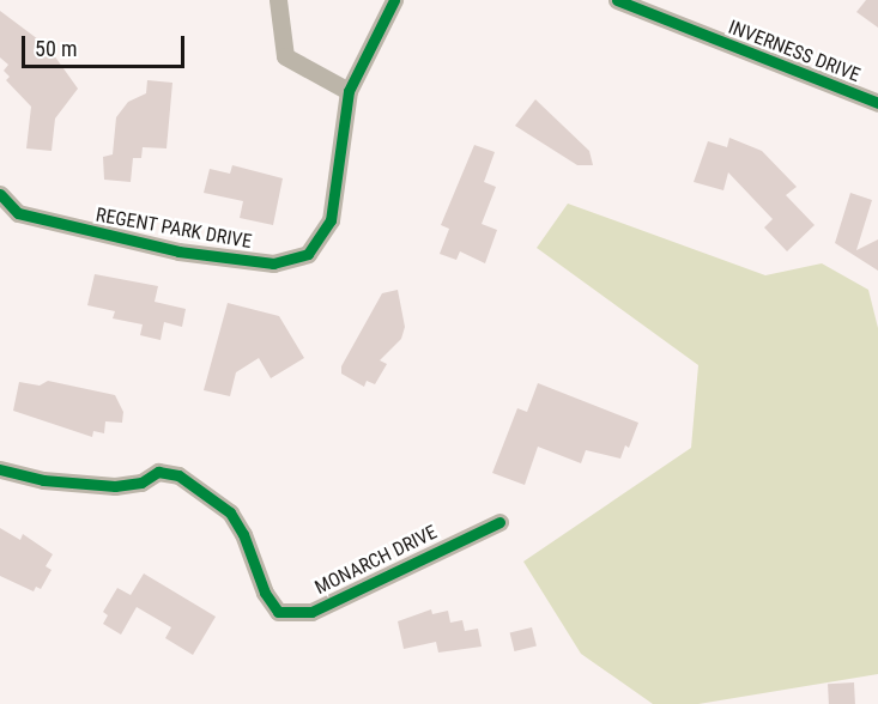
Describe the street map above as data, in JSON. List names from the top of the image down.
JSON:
{
  "streets": {
    "street": ["INVERNESS DRIVE", "REGENT PARK DRIVE", "MONARCH DRIVE"]
  },
  "scale_bar": "50 m"
}
